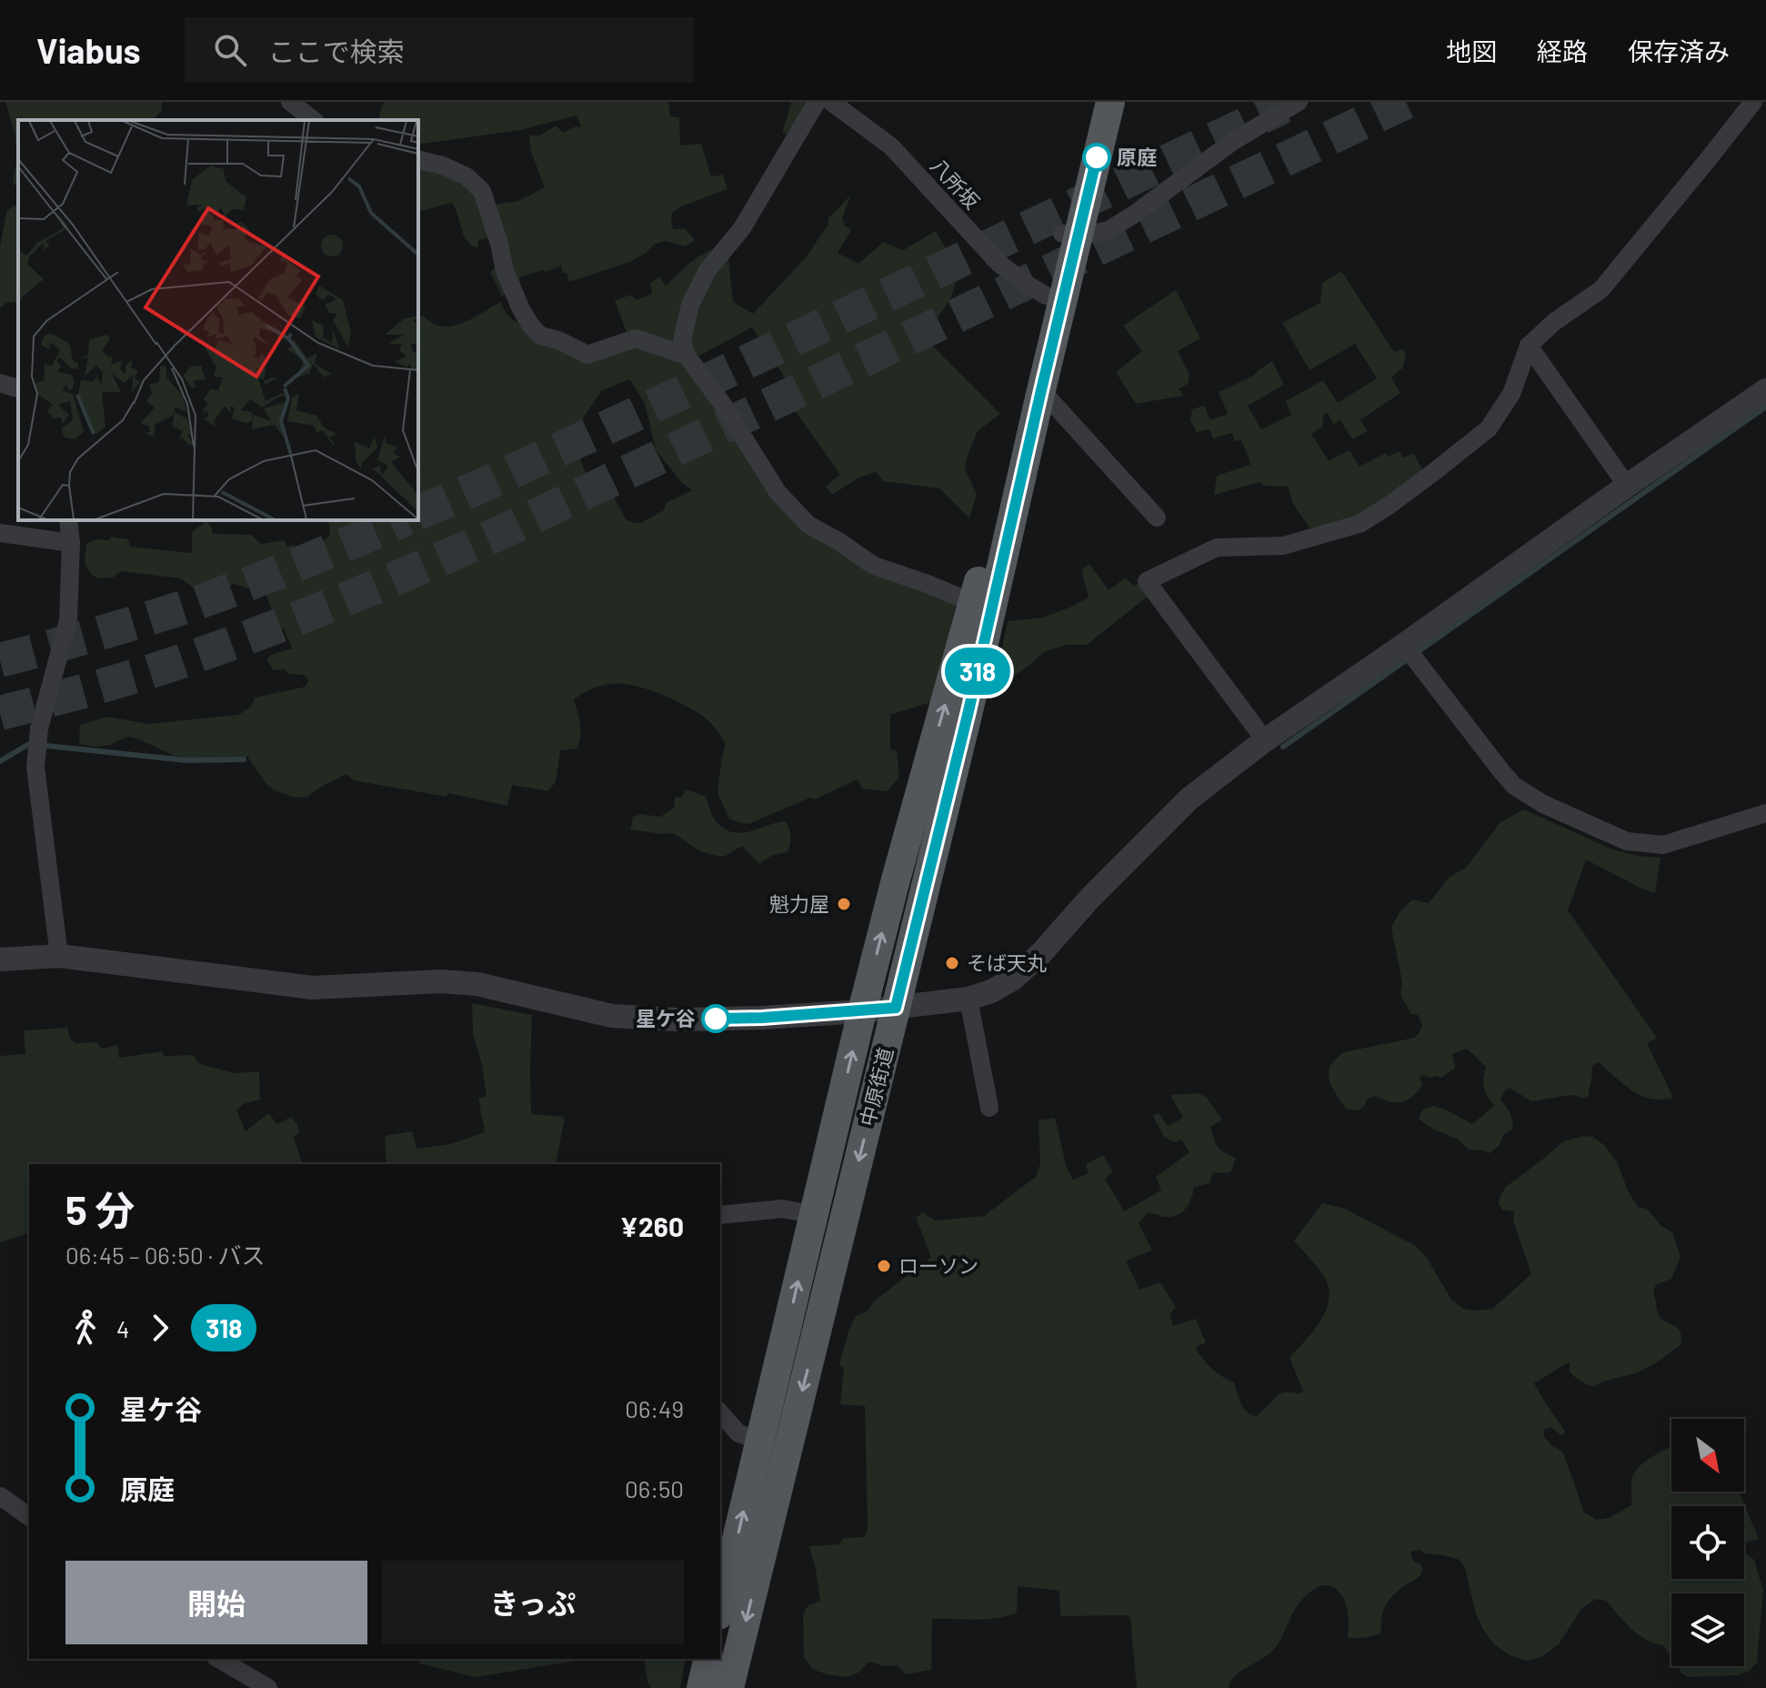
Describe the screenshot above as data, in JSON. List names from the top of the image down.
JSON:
{
  "streets": {
    "main road": ["中原街道"],
    "street": ["八所坂"]
  },
  "crossings": [
    ["八所坂", "中原街道"]
  ],
  "places": [
    "原庭",
    "魁力屋",
    "そば天丸",
    "星ケ谷",
    "ローソン"
  ],
  "lines": ["bus line 318"],
  "north": "bottom right",
  "page": {
    "header": "Viabus",
    "search": "ここで検索",
    "nav": ["地図", "経路", "保存済み"],
    "on_map": "318",
    "heading": ["5 分", "06:45 – 06:50 · バス", "¥260"],
    "legs": ["4", "318"],
    "list": [
      {
        "name": "星ケ谷",
        "value": "06:49"
      },
      {
        "name": "原庭",
        "value": "06:50"
      }
    ],
    "buttons": ["開始", "きっぷ"]
  }
}
